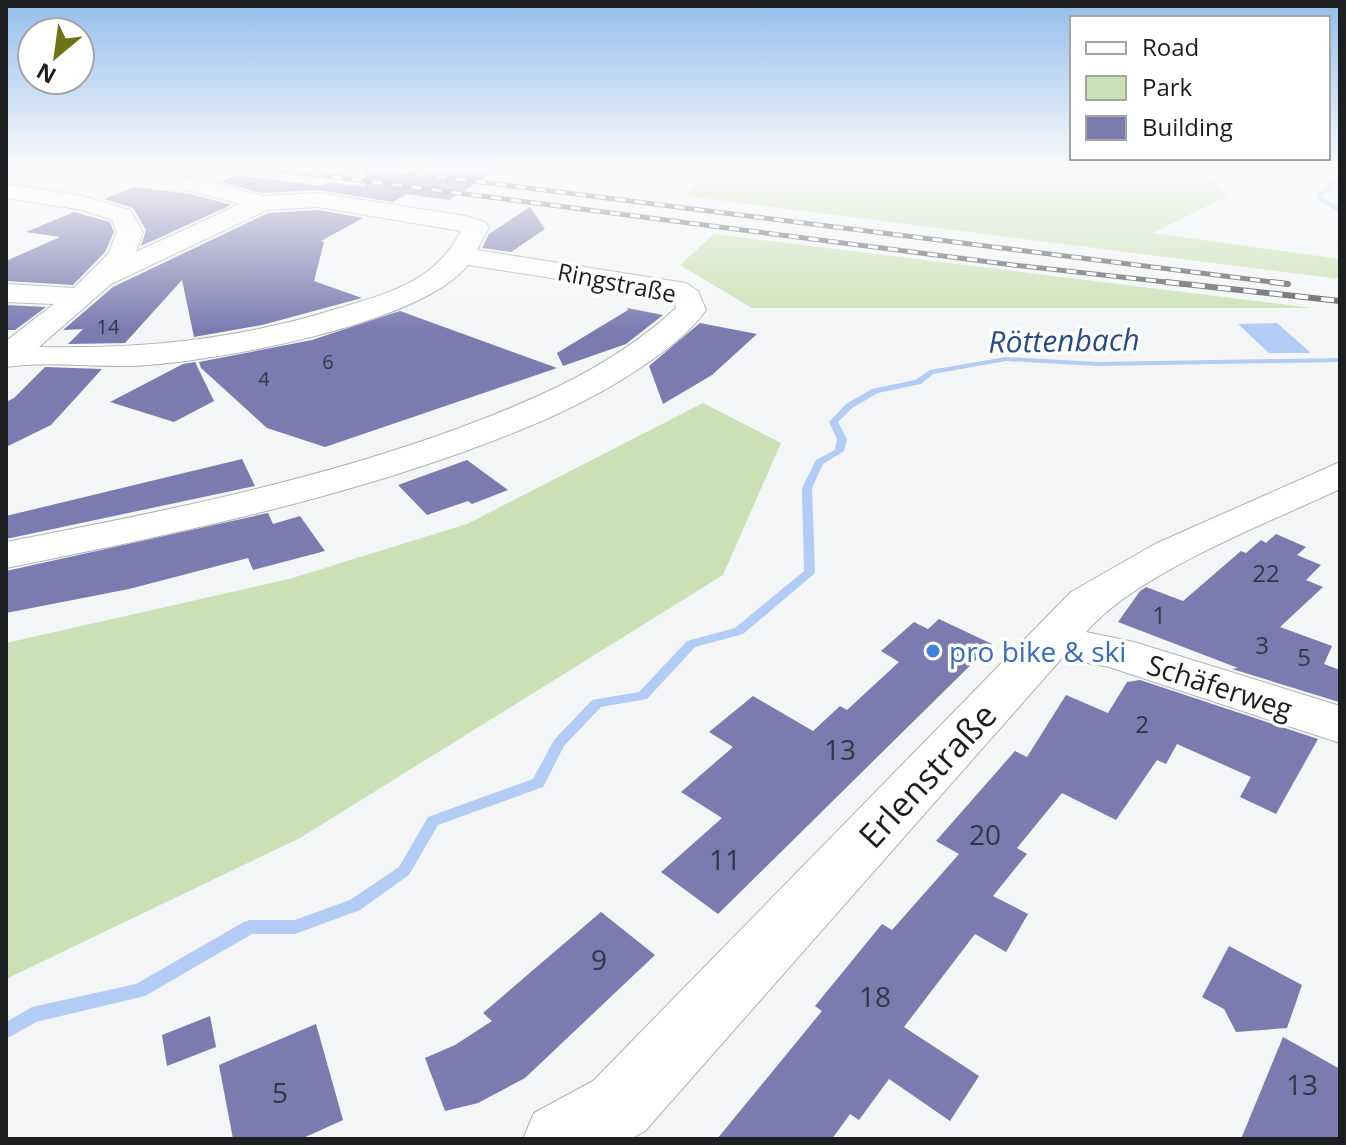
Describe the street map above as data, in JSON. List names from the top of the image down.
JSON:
{
  "streets": {
    "street": ["Ringstraße", "Schäferweg", "Erlenstraße"]
  },
  "crossings": [
    ["Schäferweg", "Erlenstraße"]
  ],
  "water": ["Röttenbach"],
  "places": ["pro bike & ski"],
  "house_numbers": [
    "14",
    "6",
    "4",
    "22",
    "1",
    "3",
    "5",
    "2",
    "13",
    "20",
    "11",
    "9",
    "18",
    "13",
    "5"
  ],
  "legend": ["Road", "Park", "Building"],
  "north": "bottom left"
}
